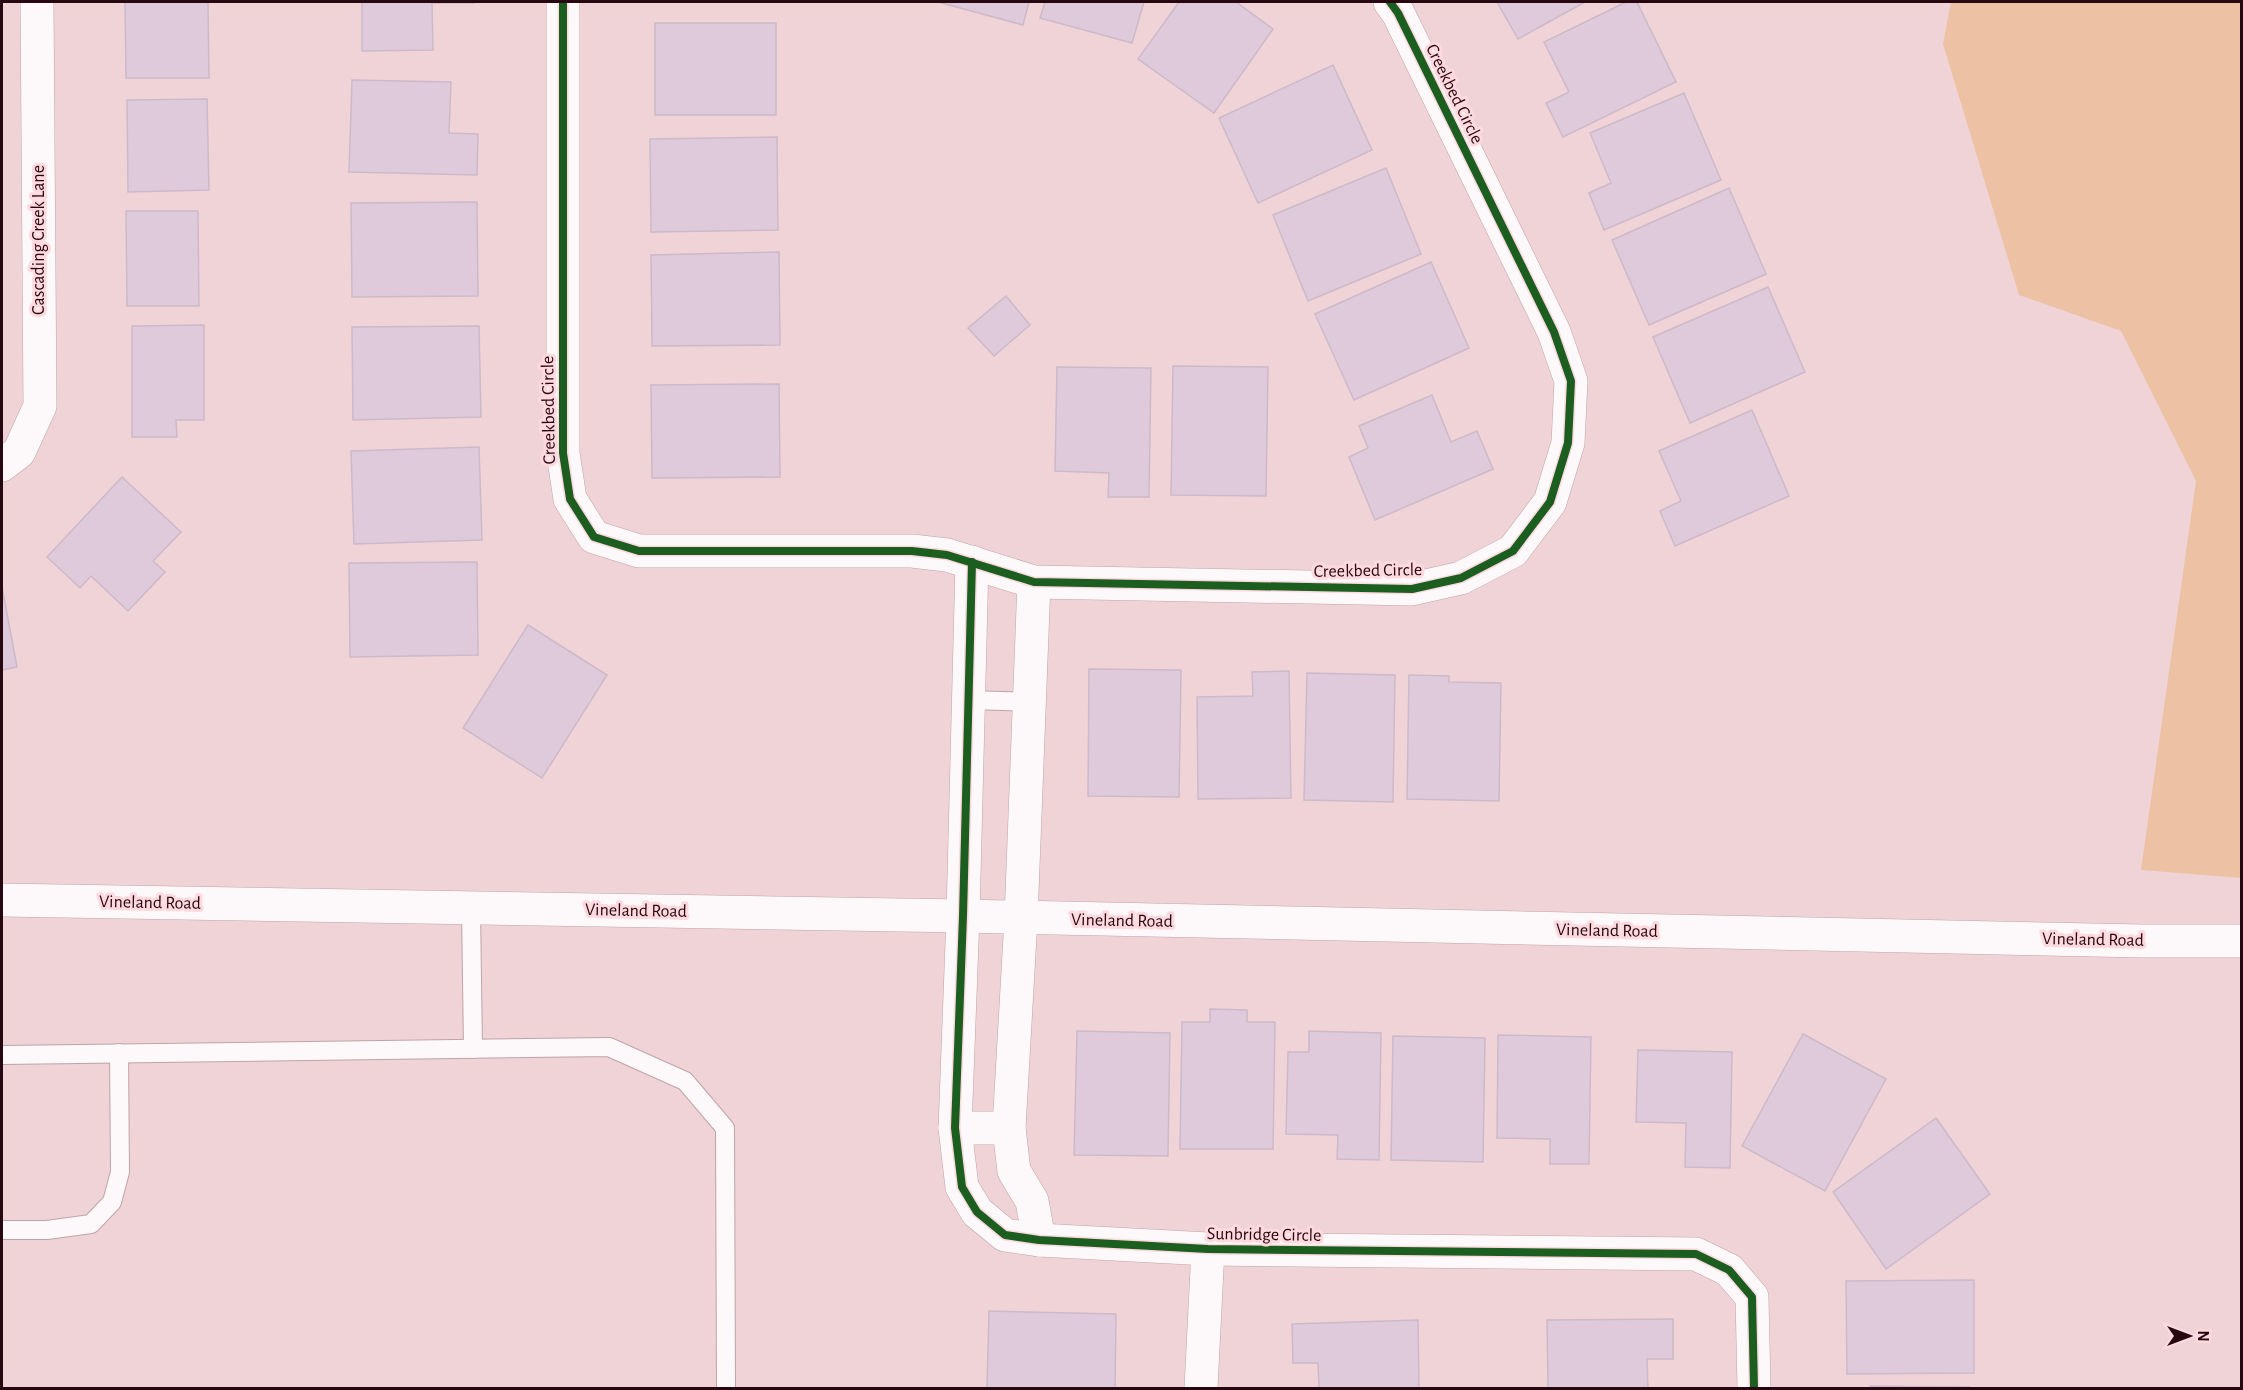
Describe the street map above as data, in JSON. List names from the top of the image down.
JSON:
{
  "streets": {
    "street": [
      "Creekbed Circle",
      "Cascading Creek Lane",
      "Vineland Road",
      "Sunbridge Circle"
    ]
  },
  "crossings": [
    ["Vineland Road", "Sunbridge Circle"]
  ],
  "north": "right"
}
